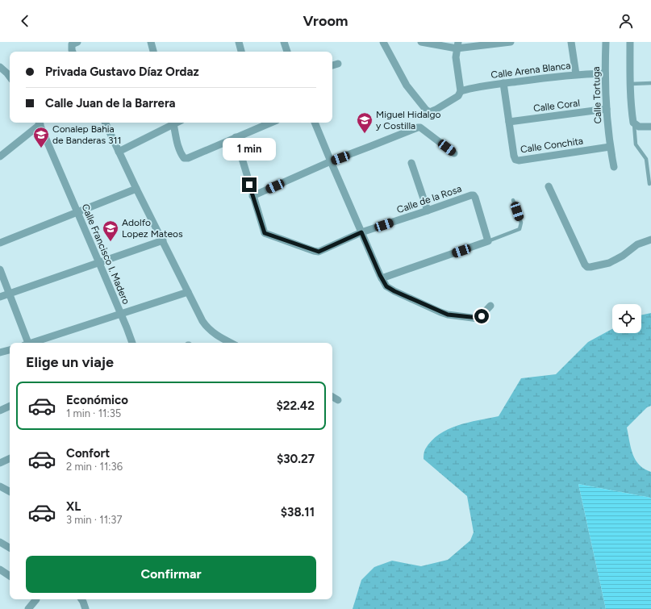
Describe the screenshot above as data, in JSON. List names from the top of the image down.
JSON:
{
  "streets": {
    "street": [
      "Calle Arena Blanca",
      "Calle Tortuga",
      "Calle Coral",
      "Calle Conchita",
      "Calle de la Rosa",
      "Calle Francisco I. Madero"
    ]
  },
  "crossings": [
    ["Calle Arena Blanca", "Calle Tortuga"],
    ["Calle Arena Blanca", "Calle Conchita"],
    ["Calle Tortuga", "Calle Coral"],
    ["Calle Tortuga", "Calle Conchita"],
    ["Calle Coral", "Calle Conchita"]
  ],
  "places": {
    "school or university": ["Miguel Hidalgo y Costilla", "Conalep Bahia de Banderas 311", "Adolfo Lopez Mateos"]
  },
  "page": {
    "header": "Vroom",
    "banner": ["Privada Gustavo Díaz Ordaz", "Calle Juan de la Barrera"],
    "bubble": "1 min",
    "heading": "Elige un viaje",
    "list": [
      {
        "name": "Económico",
        "note": "1 min · 11:35",
        "value": "$22.42"
      },
      {
        "name": "Confort",
        "note": "2 min · 11:36",
        "value": "$30.27"
      },
      {
        "name": "XL",
        "note": "3 min · 11:37",
        "value": "$38.11"
      }
    ],
    "buttons": "Confirmar"
  }
}
